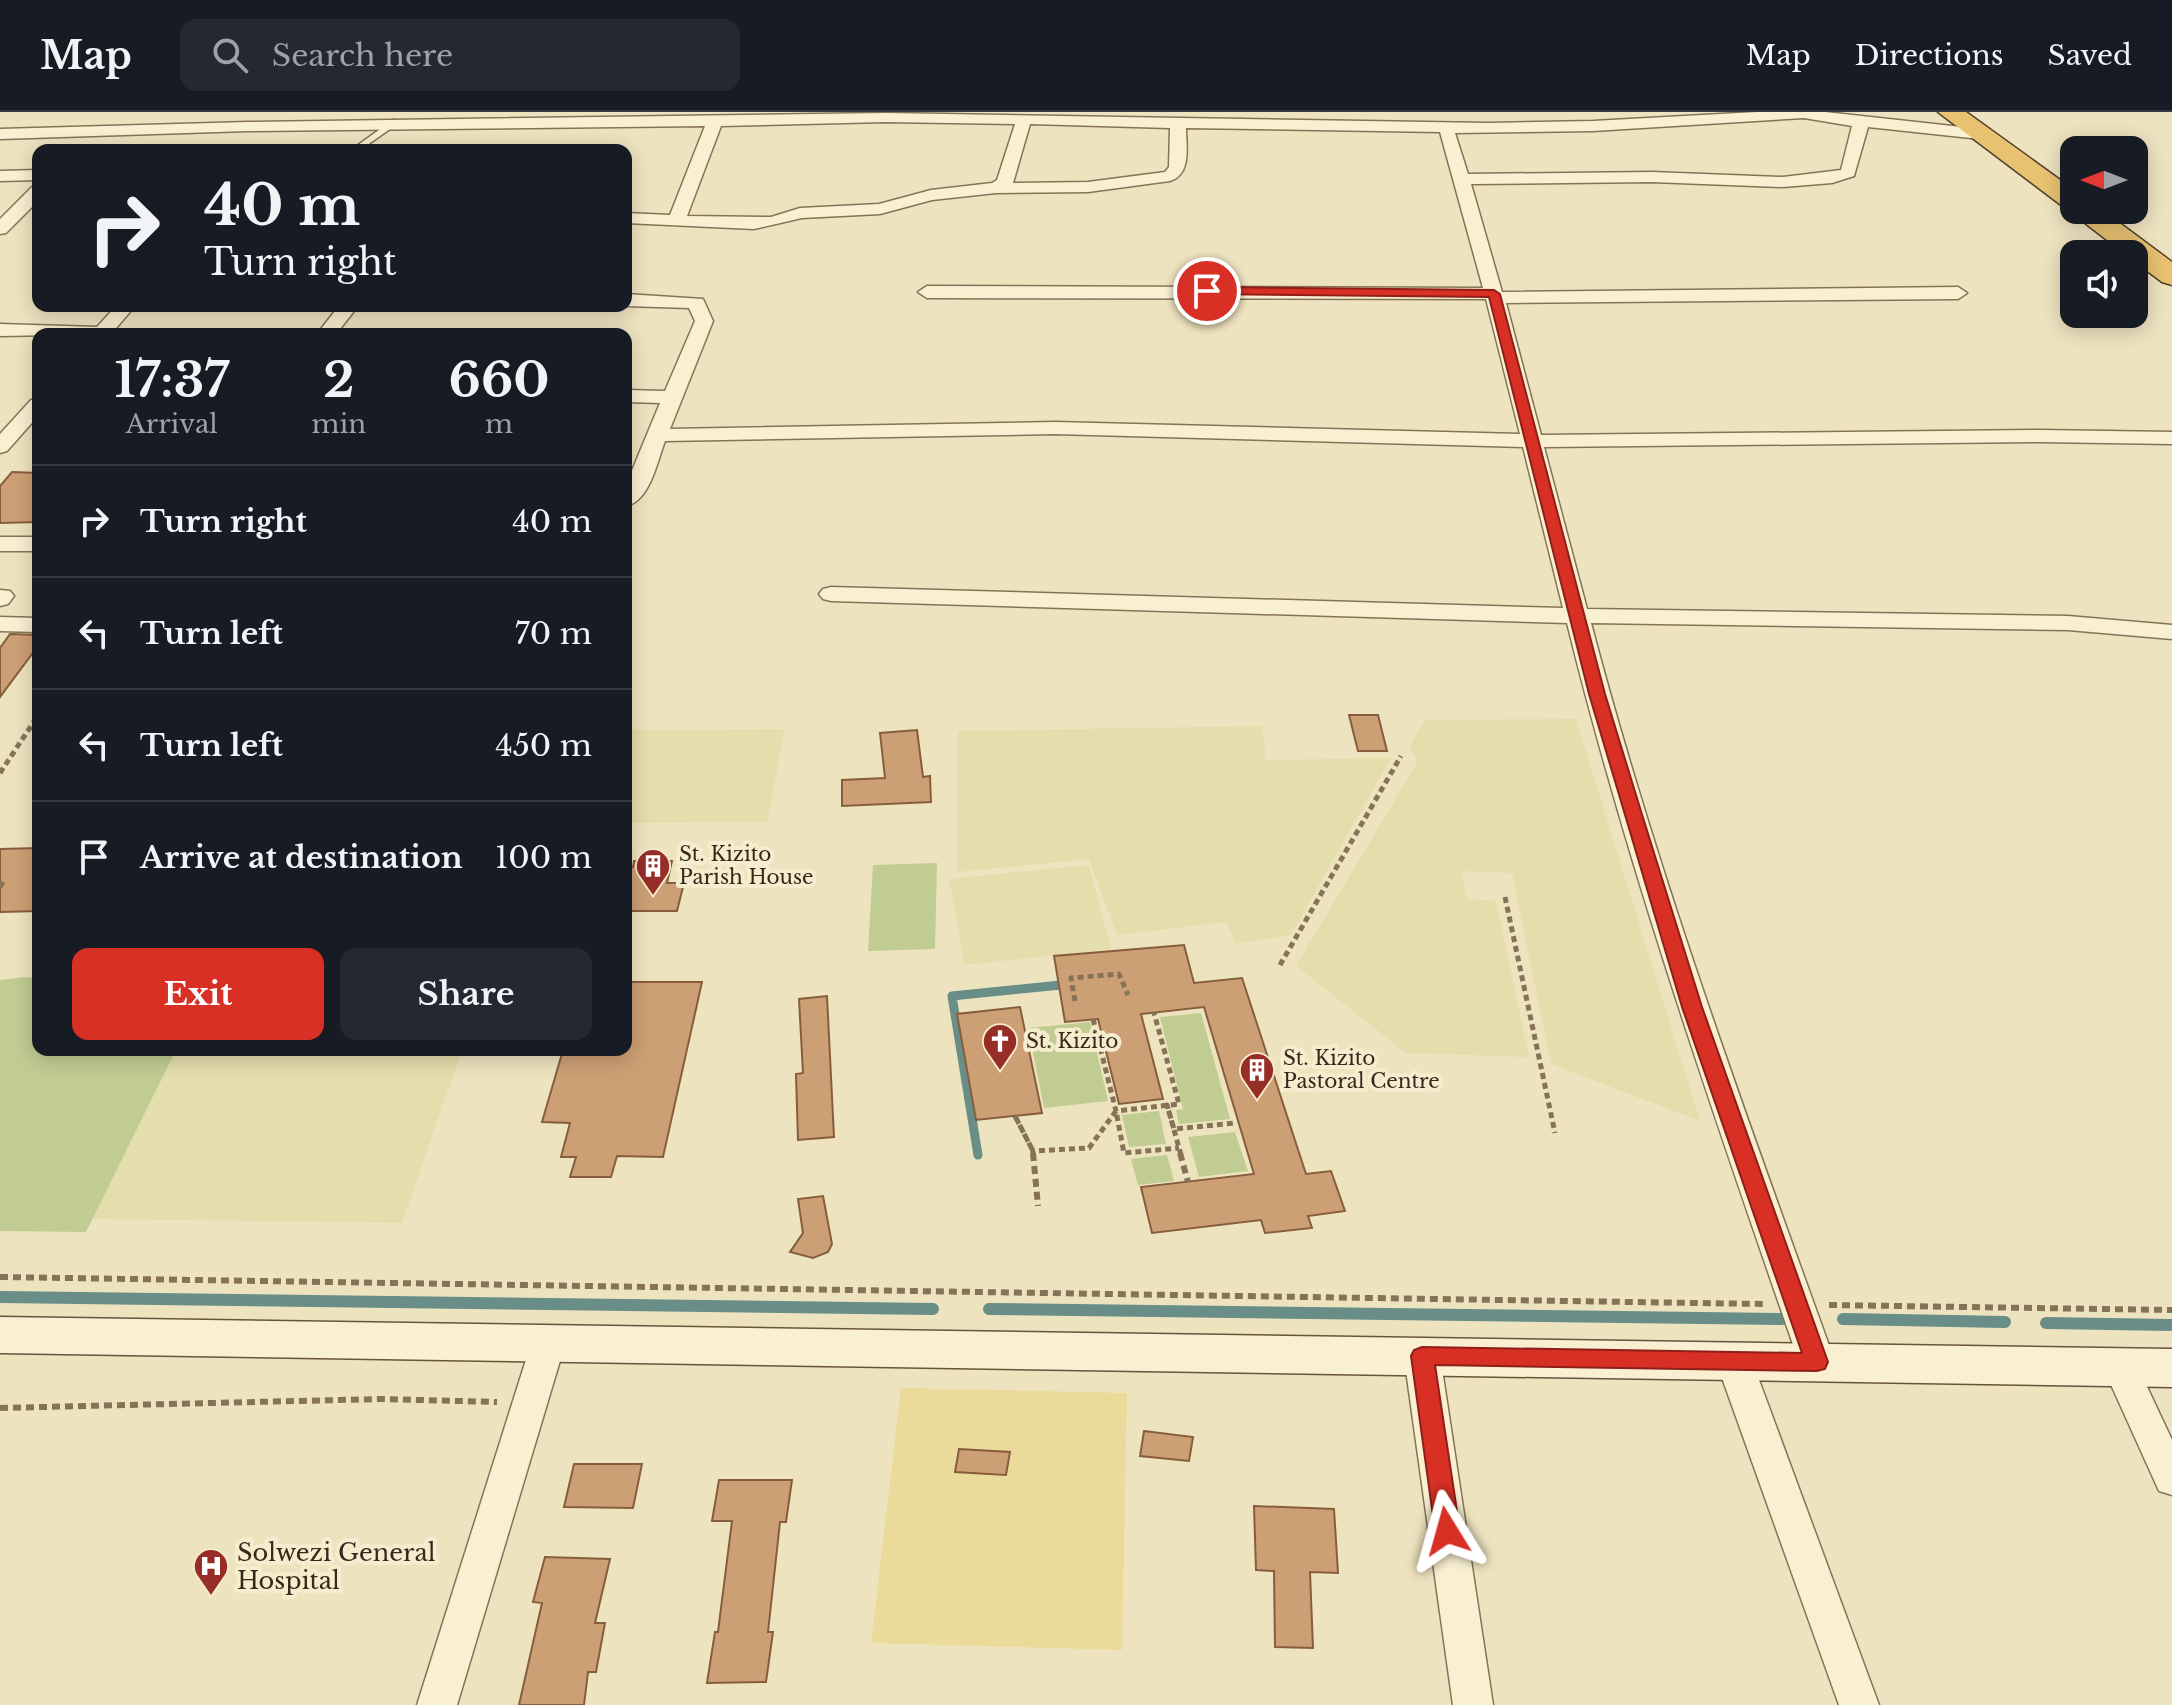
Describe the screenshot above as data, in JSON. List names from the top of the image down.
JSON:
{
  "places": {
    "building": ["St. Kizito Parish House", "St. Kizito Pastoral Centre"],
    "church": ["St. Kizito"],
    "hospital": ["Solwezi General Hospital"]
  },
  "north": "left",
  "page": {
    "header": "Map",
    "search": "Search here",
    "nav": ["Map", "Directions", "Saved"],
    "turn": ["40 m", "Turn right"],
    "eta": [
      "17:37",
      "Arrival",
      "2",
      "min",
      "660",
      "m"
    ],
    "list": [
      {
        "name": "Turn right",
        "value": "40 m"
      },
      {
        "name": "Turn left",
        "value": "70 m"
      },
      {
        "name": "Turn left",
        "value": "450 m"
      },
      {
        "name": "Arrive at destination",
        "value": "100 m"
      }
    ],
    "buttons": ["Exit", "Share"]
  }
}
